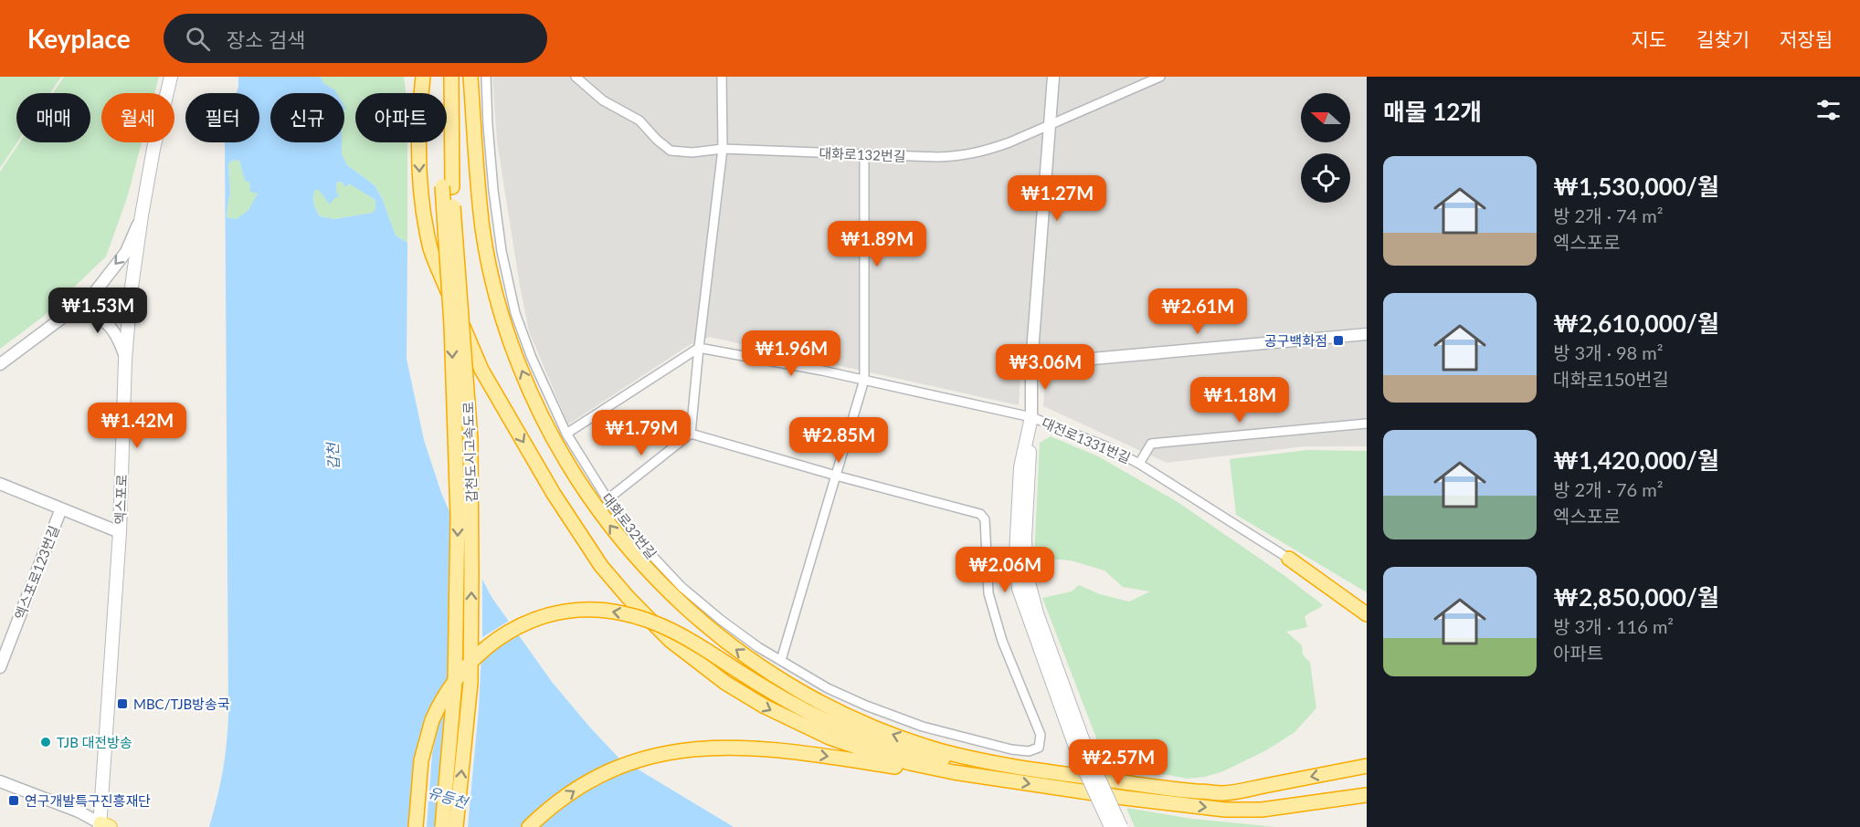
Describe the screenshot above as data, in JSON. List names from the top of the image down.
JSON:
{
  "streets": {
    "highway": ["갑천도시고속도로"],
    "main road": ["엑스포로"],
    "street": [
      "대화로132번길",
      "대전로1331번길",
      "대화로32번길",
      "엑스포로123번길"
    ]
  },
  "crossings": [
    ["대화로132번길", "대전로1331번길"]
  ],
  "water": ["갑천", "유등천"],
  "places": {
    "transit": ["공구백화점", "MBC/TJB방송국", "연구개발특구진흥재단"],
    "other": ["TJB 대전방송"]
  },
  "north": "left",
  "page": {
    "header": "Keyplace",
    "search": "장소 검색",
    "nav": ["지도", "길찾기", "저장됨"],
    "heading": "매물 12개",
    "chip": [
      "매매",
      "월세",
      "필터",
      "신규",
      "아파트"
    ],
    "list": [
      {
        "name": "₩1,530,000/월",
        "note": "방 2개 · 74 m² · 엑스포로"
      },
      {
        "name": "₩2,610,000/월",
        "note": "방 3개 · 98 m² · 대화로150번길"
      },
      {
        "name": "₩1,420,000/월",
        "note": "방 2개 · 76 m² · 엑스포로"
      },
      {
        "name": "₩2,850,000/월",
        "note": "방 3개 · 116 m² · 아파트"
      }
    ],
    "price": [
      "₩1.27M",
      "₩1.89M",
      "₩1.53M",
      "₩2.61M",
      "₩1.96M",
      "₩3.06M",
      "₩1.18M",
      "₩1.42M",
      "₩1.79M",
      "₩2.85M",
      "₩2.06M",
      "₩2.57M"
    ]
  }
}
